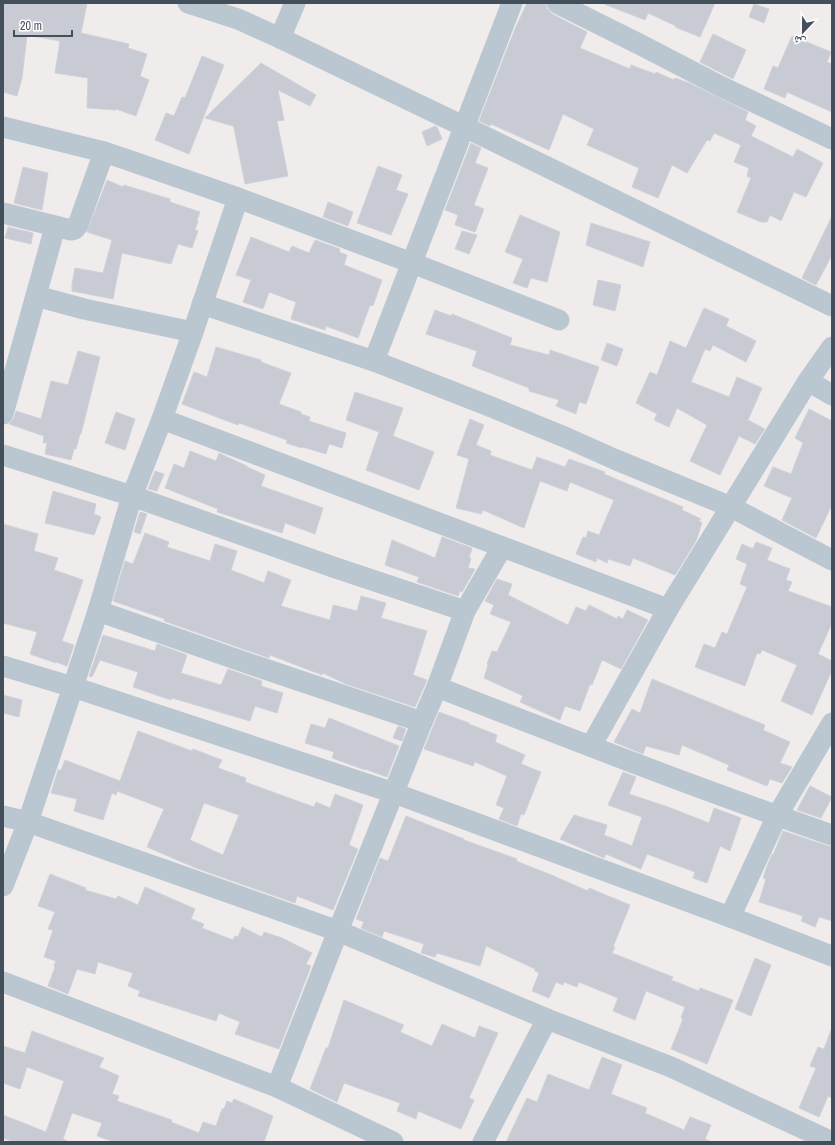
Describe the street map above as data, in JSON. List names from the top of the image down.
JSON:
{
  "scale_bar": "20 m",
  "north": "bottom"
}
